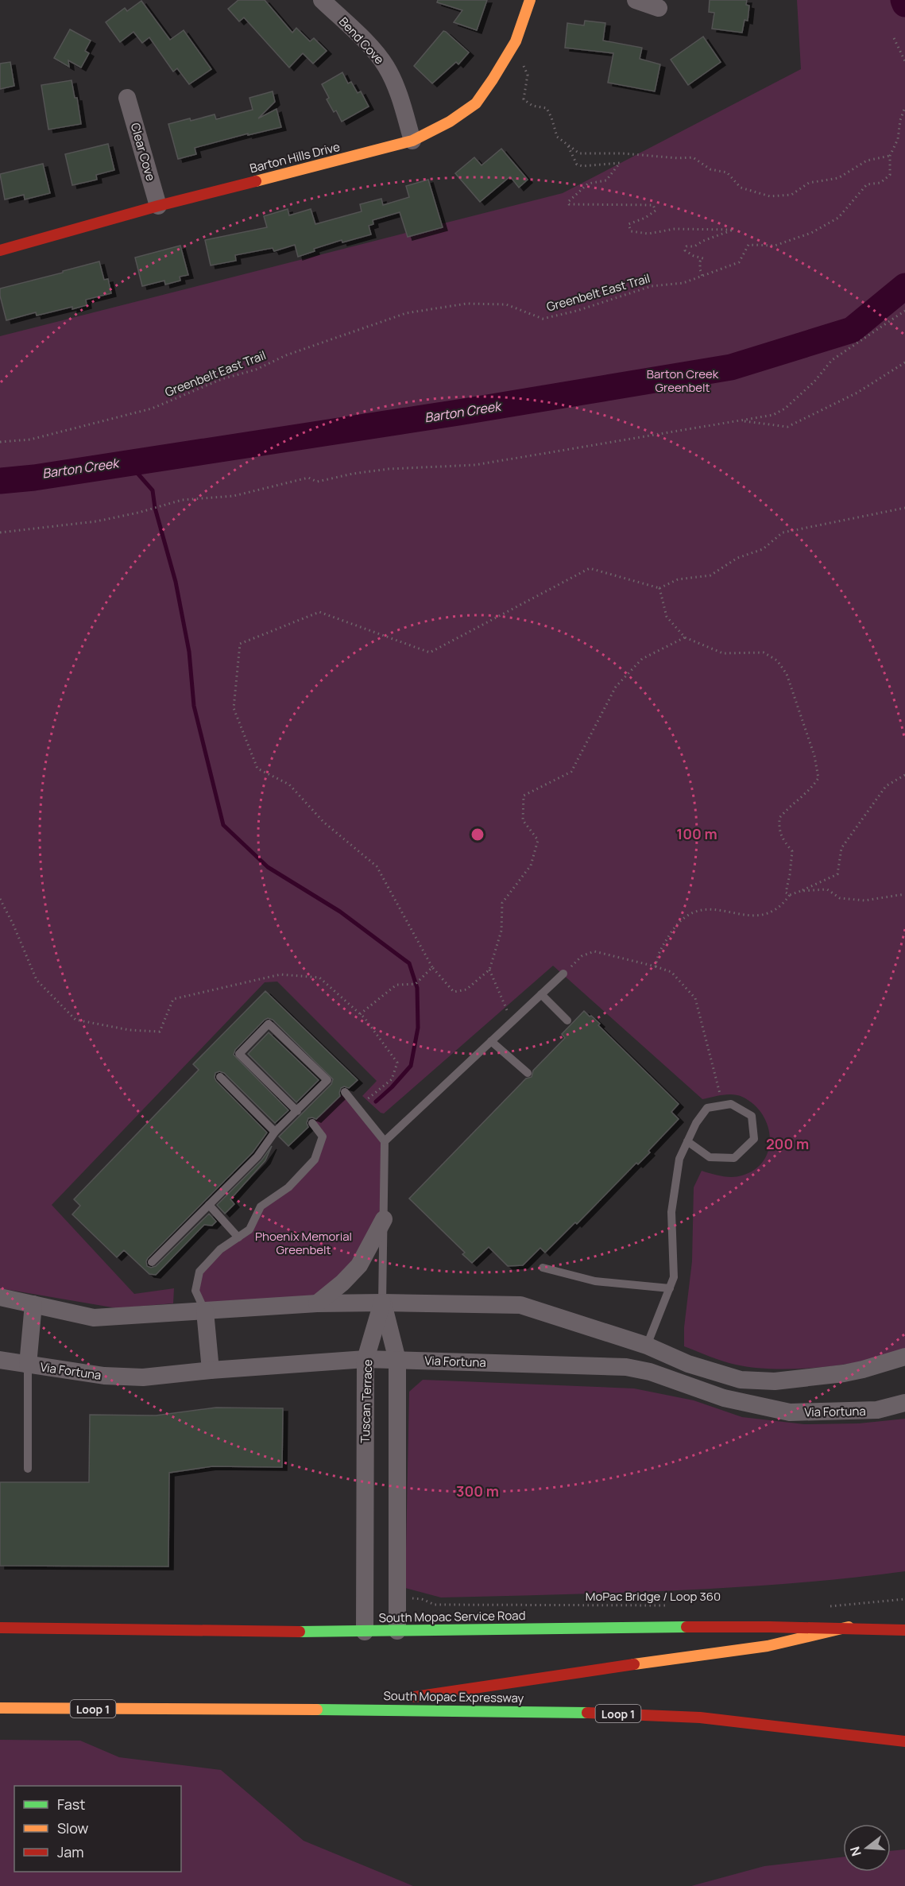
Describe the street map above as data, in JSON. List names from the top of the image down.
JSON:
{
  "streets": {
    "main road": [
      "Barton Hills Drive",
      "South Mopac Service Road",
      "South Mopac Expressway",
      "Loop 1"
    ],
    "street": [
      "Bend Cove",
      "Clear Cove",
      "Via Fortuna",
      "Tuscan Terrace"
    ],
    "path": ["Greenbelt East Trail", "MoPac Bridge / Loop 360"]
  },
  "crossings": [
    ["Bend Cove", "Barton Hills Drive"],
    ["Clear Cove", "Barton Hills Drive"],
    ["Via Fortuna", "Tuscan Terrace"],
    ["Tuscan Terrace", "South Mopac Service Road"]
  ],
  "water": ["Barton Creek"],
  "parks": ["Barton Creek Greenbelt", "Phoenix Memorial Greenbelt"],
  "legend": ["Fast", "Slow", "Jam"],
  "north": "left",
  "rings": ["100 m", "200 m", "300 m"]
}
